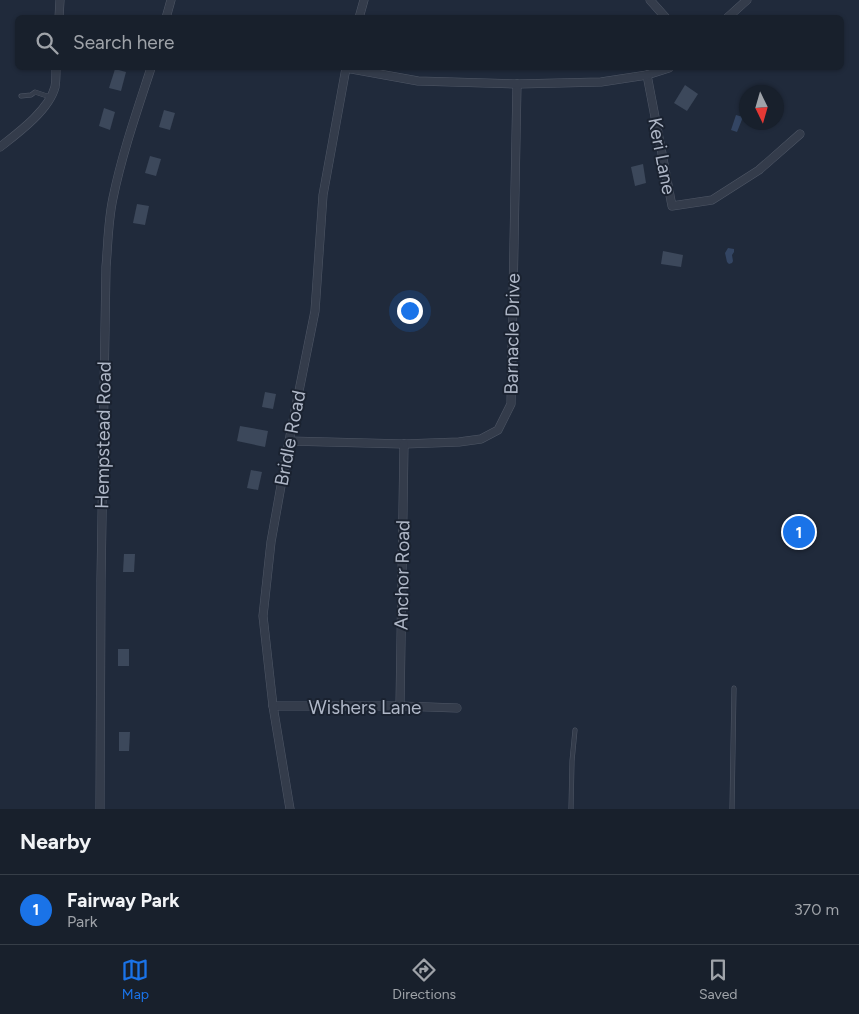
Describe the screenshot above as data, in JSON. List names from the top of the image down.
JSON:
{
  "streets": {
    "street": [
      "Keri Lane",
      "Barnacle Drive",
      "Hempstead Road",
      "Bridle Road",
      "Anchor Road",
      "Wishers Lane"
    ]
  },
  "crossings": [
    ["Barnacle Drive", "Bridle Road"],
    ["Barnacle Drive", "Anchor Road"],
    ["Bridle Road", "Wishers Lane"],
    ["Anchor Road", "Wishers Lane"]
  ],
  "north": "bottom",
  "page": {
    "search": "Search here",
    "pins": "1",
    "heading": "Nearby",
    "list": [
      {
        "mark": "1",
        "name": "Fairway Park",
        "note": "Park",
        "value": "370 m"
      }
    ],
    "nav": ["Map", "Directions", "Saved"]
  }
}
